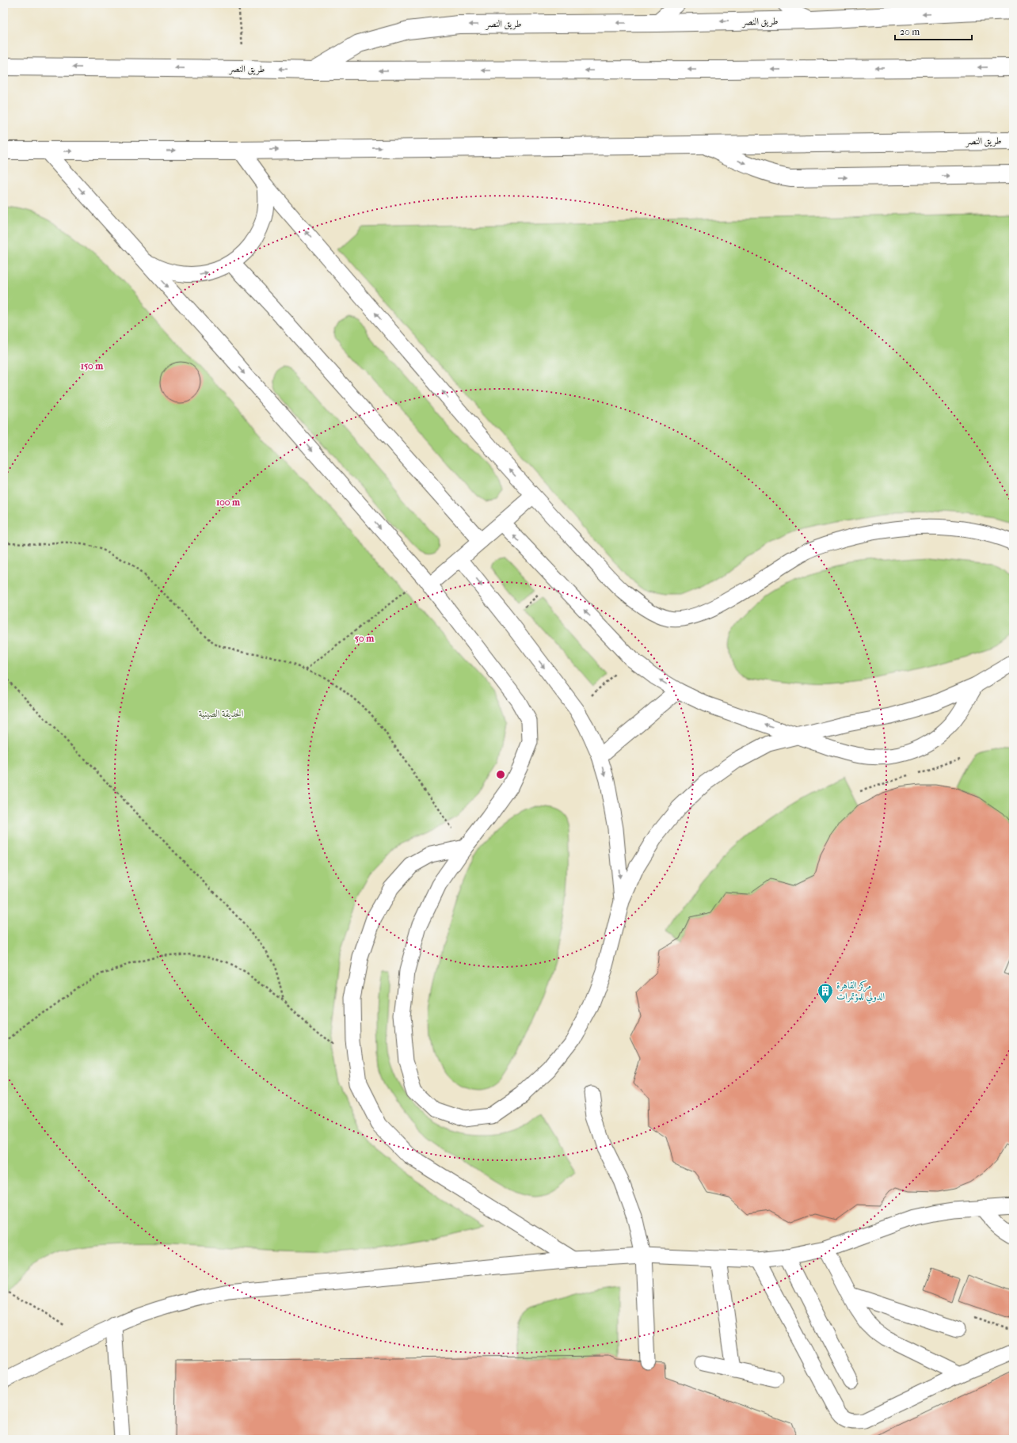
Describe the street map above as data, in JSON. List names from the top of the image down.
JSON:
{
  "streets": {
    "highway": ["طريق النصر"]
  },
  "parks": ["الحديقة الصينية"],
  "places": {
    "building": ["مركز القاهرة الدولي للمؤتمرات"]
  },
  "scale_bar": "20 m",
  "rings": ["150 m", "100 m", "50 m"]
}
